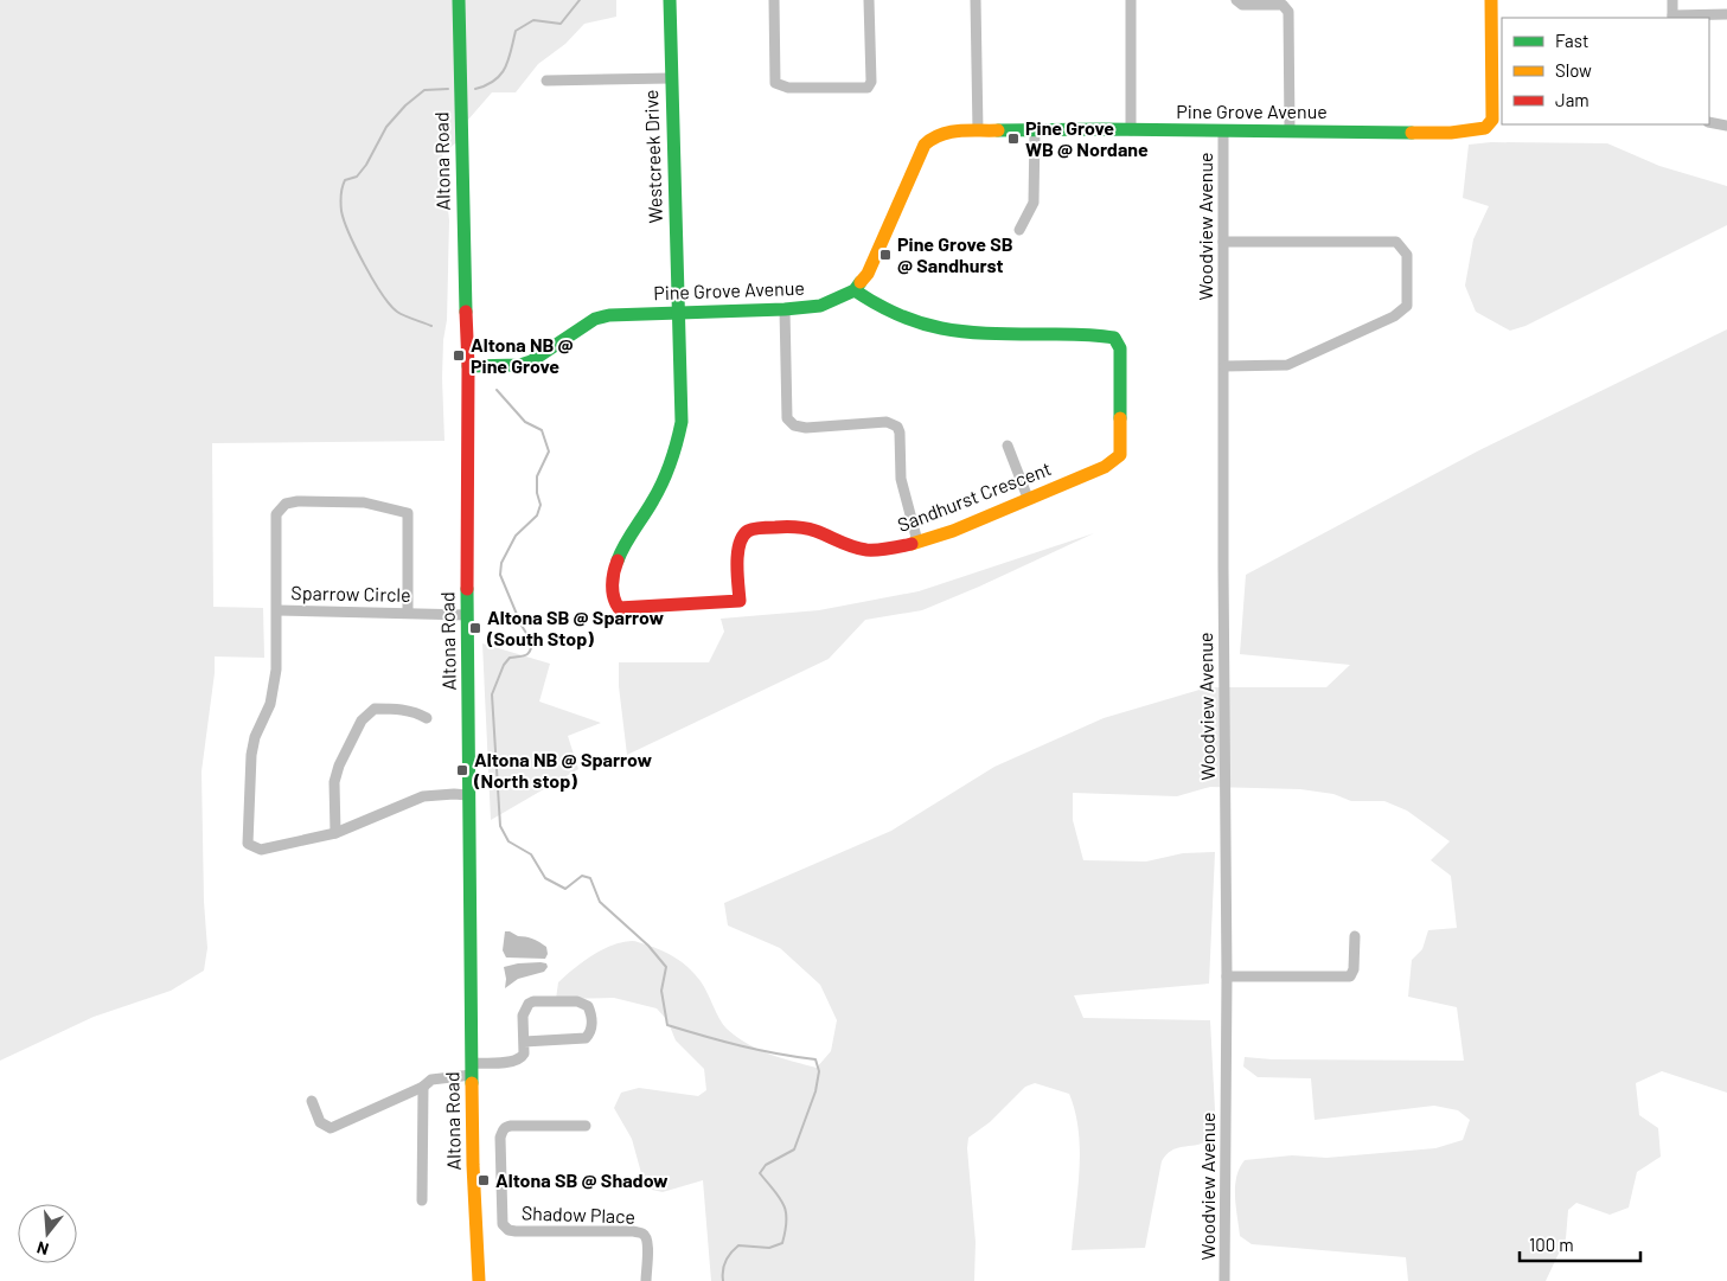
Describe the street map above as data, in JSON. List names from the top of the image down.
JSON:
{
  "streets": {
    "street": [
      "Pine Grove Avenue",
      "Westcreek Drive",
      "Altona Road",
      "Woodview Avenue",
      "Sandhurst Crescent",
      "Sparrow Circle",
      "Shadow Place"
    ]
  },
  "crossings": [
    ["Pine Grove Avenue", "Westcreek Drive"],
    ["Pine Grove Avenue", "Altona Road"],
    ["Pine Grove Avenue", "Woodview Avenue"],
    ["Pine Grove Avenue", "Sandhurst Crescent"],
    ["Westcreek Drive", "Sandhurst Crescent"],
    ["Altona Road", "Sparrow Circle"]
  ],
  "places": {
    "transit": [
      "Pine Grove WB @ Nordane",
      "Pine Grove SB @ Sandhurst",
      "Altona NB @ Pine Grove",
      "Altona SB @ Sparrow (South Stop)",
      "Altona NB @ Sparrow (North stop)",
      "Altona SB @ Shadow"
    ]
  },
  "legend": ["Fast", "Slow", "Jam"],
  "scale_bar": "100 m",
  "north": "bottom"
}
